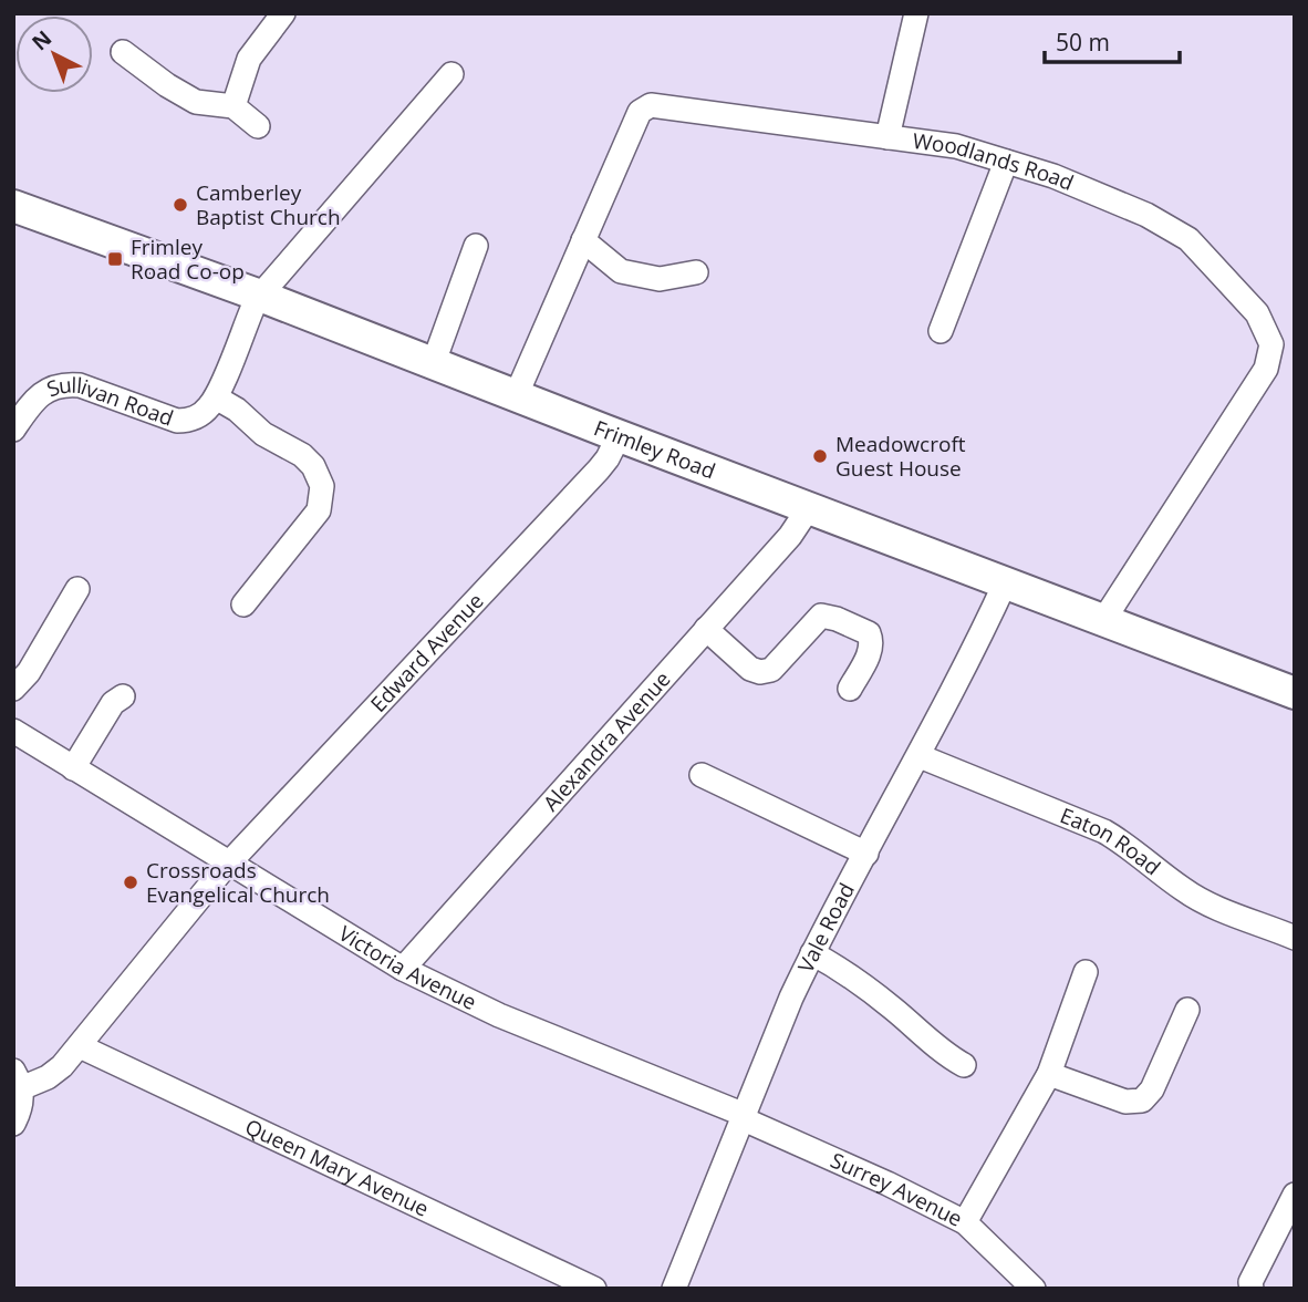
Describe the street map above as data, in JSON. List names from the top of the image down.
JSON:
{
  "streets": {
    "main road": ["Frimley Road"],
    "street": [
      "Woodlands Road",
      "Sullivan Road",
      "Edward Avenue",
      "Alexandra Avenue",
      "Eaton Road",
      "Vale Road",
      "Victoria Avenue",
      "Queen Mary Avenue",
      "Surrey Avenue"
    ]
  },
  "crossings": [
    ["Woodlands Road", "Frimley Road"],
    ["Sullivan Road", "Frimley Road"],
    ["Frimley Road", "Edward Avenue"],
    ["Frimley Road", "Alexandra Avenue"],
    ["Frimley Road", "Vale Road"],
    ["Edward Avenue", "Victoria Avenue"],
    ["Alexandra Avenue", "Victoria Avenue"],
    ["Eaton Road", "Vale Road"],
    ["Vale Road", "Victoria Avenue"],
    ["Vale Road", "Surrey Avenue"],
    ["Victoria Avenue", "Surrey Avenue"]
  ],
  "places": {
    "other": ["Camberley Baptist Church", "Meadowcroft Guest House", "Crossroads Evangelical Church"],
    "transit": ["Frimley Road Co-op"]
  },
  "scale_bar": "50 m",
  "north": "top left"
}
